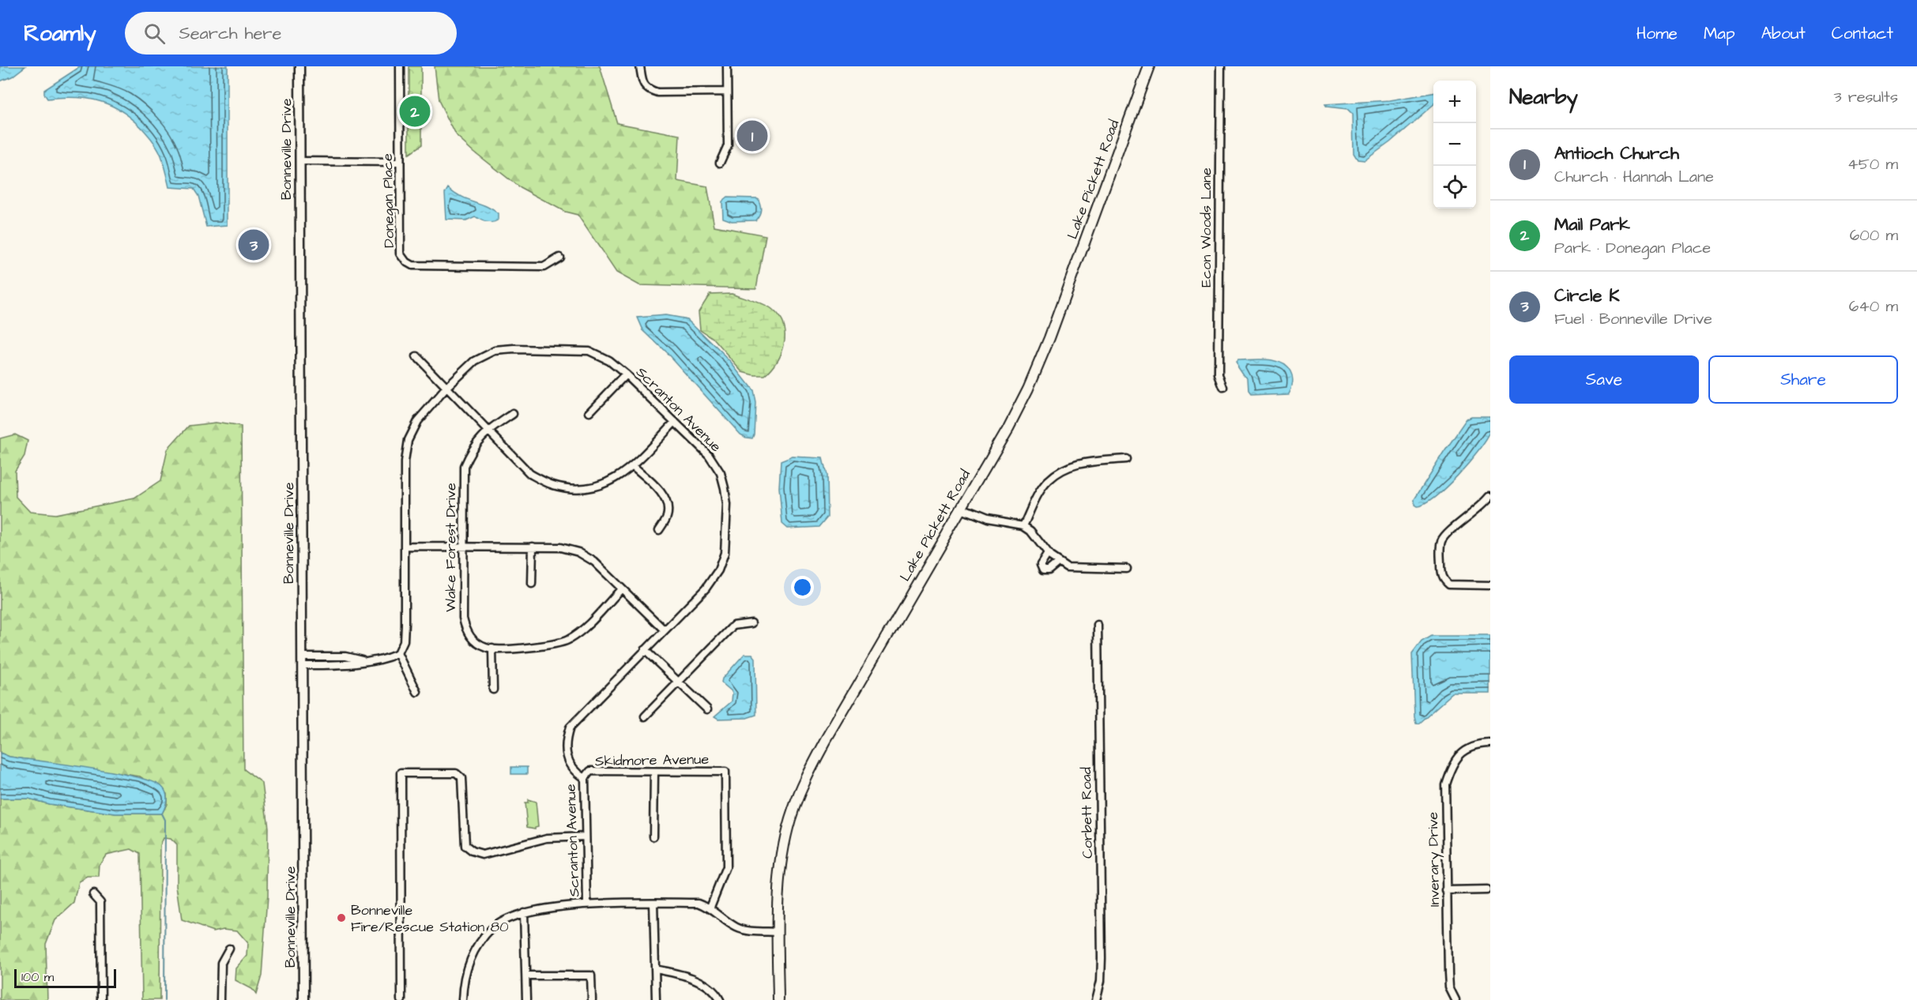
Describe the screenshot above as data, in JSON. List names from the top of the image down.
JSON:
{
  "streets": {
    "main road": ["Lake Pickett Road"],
    "street": [
      "Bonneville Drive",
      "Donegan Place",
      "Econ Woods Lane",
      "Scranton Avenue",
      "Wake Forest Drive",
      "Skidmore Avenue",
      "Corbett Road",
      "Inverary Drive"
    ]
  },
  "crossings": [
    ["Scranton Avenue", "Skidmore Avenue"]
  ],
  "places": ["Bonneville Fire/Rescue Station 80"],
  "scale_bar": "100 m",
  "page": {
    "header": "Roamly",
    "search": "Search here",
    "nav": [
      "Home",
      "Map",
      "About",
      "Contact"
    ],
    "heading": ["Nearby", "3 results"],
    "map_buttons": ["+", "−"],
    "pins": ["2", "1", "3"],
    "list": [
      {
        "mark": "1",
        "name": "Antioch Church",
        "note": "Church · Hannah Lane",
        "value": "450 m"
      },
      {
        "mark": "2",
        "name": "Mail Park",
        "note": "Park · Donegan Place",
        "value": "600 m"
      },
      {
        "mark": "3",
        "name": "Circle K",
        "note": "Fuel · Bonneville Drive",
        "value": "640 m"
      }
    ],
    "buttons": ["Save", "Share"],
    "scale": "100 m"
  }
}
